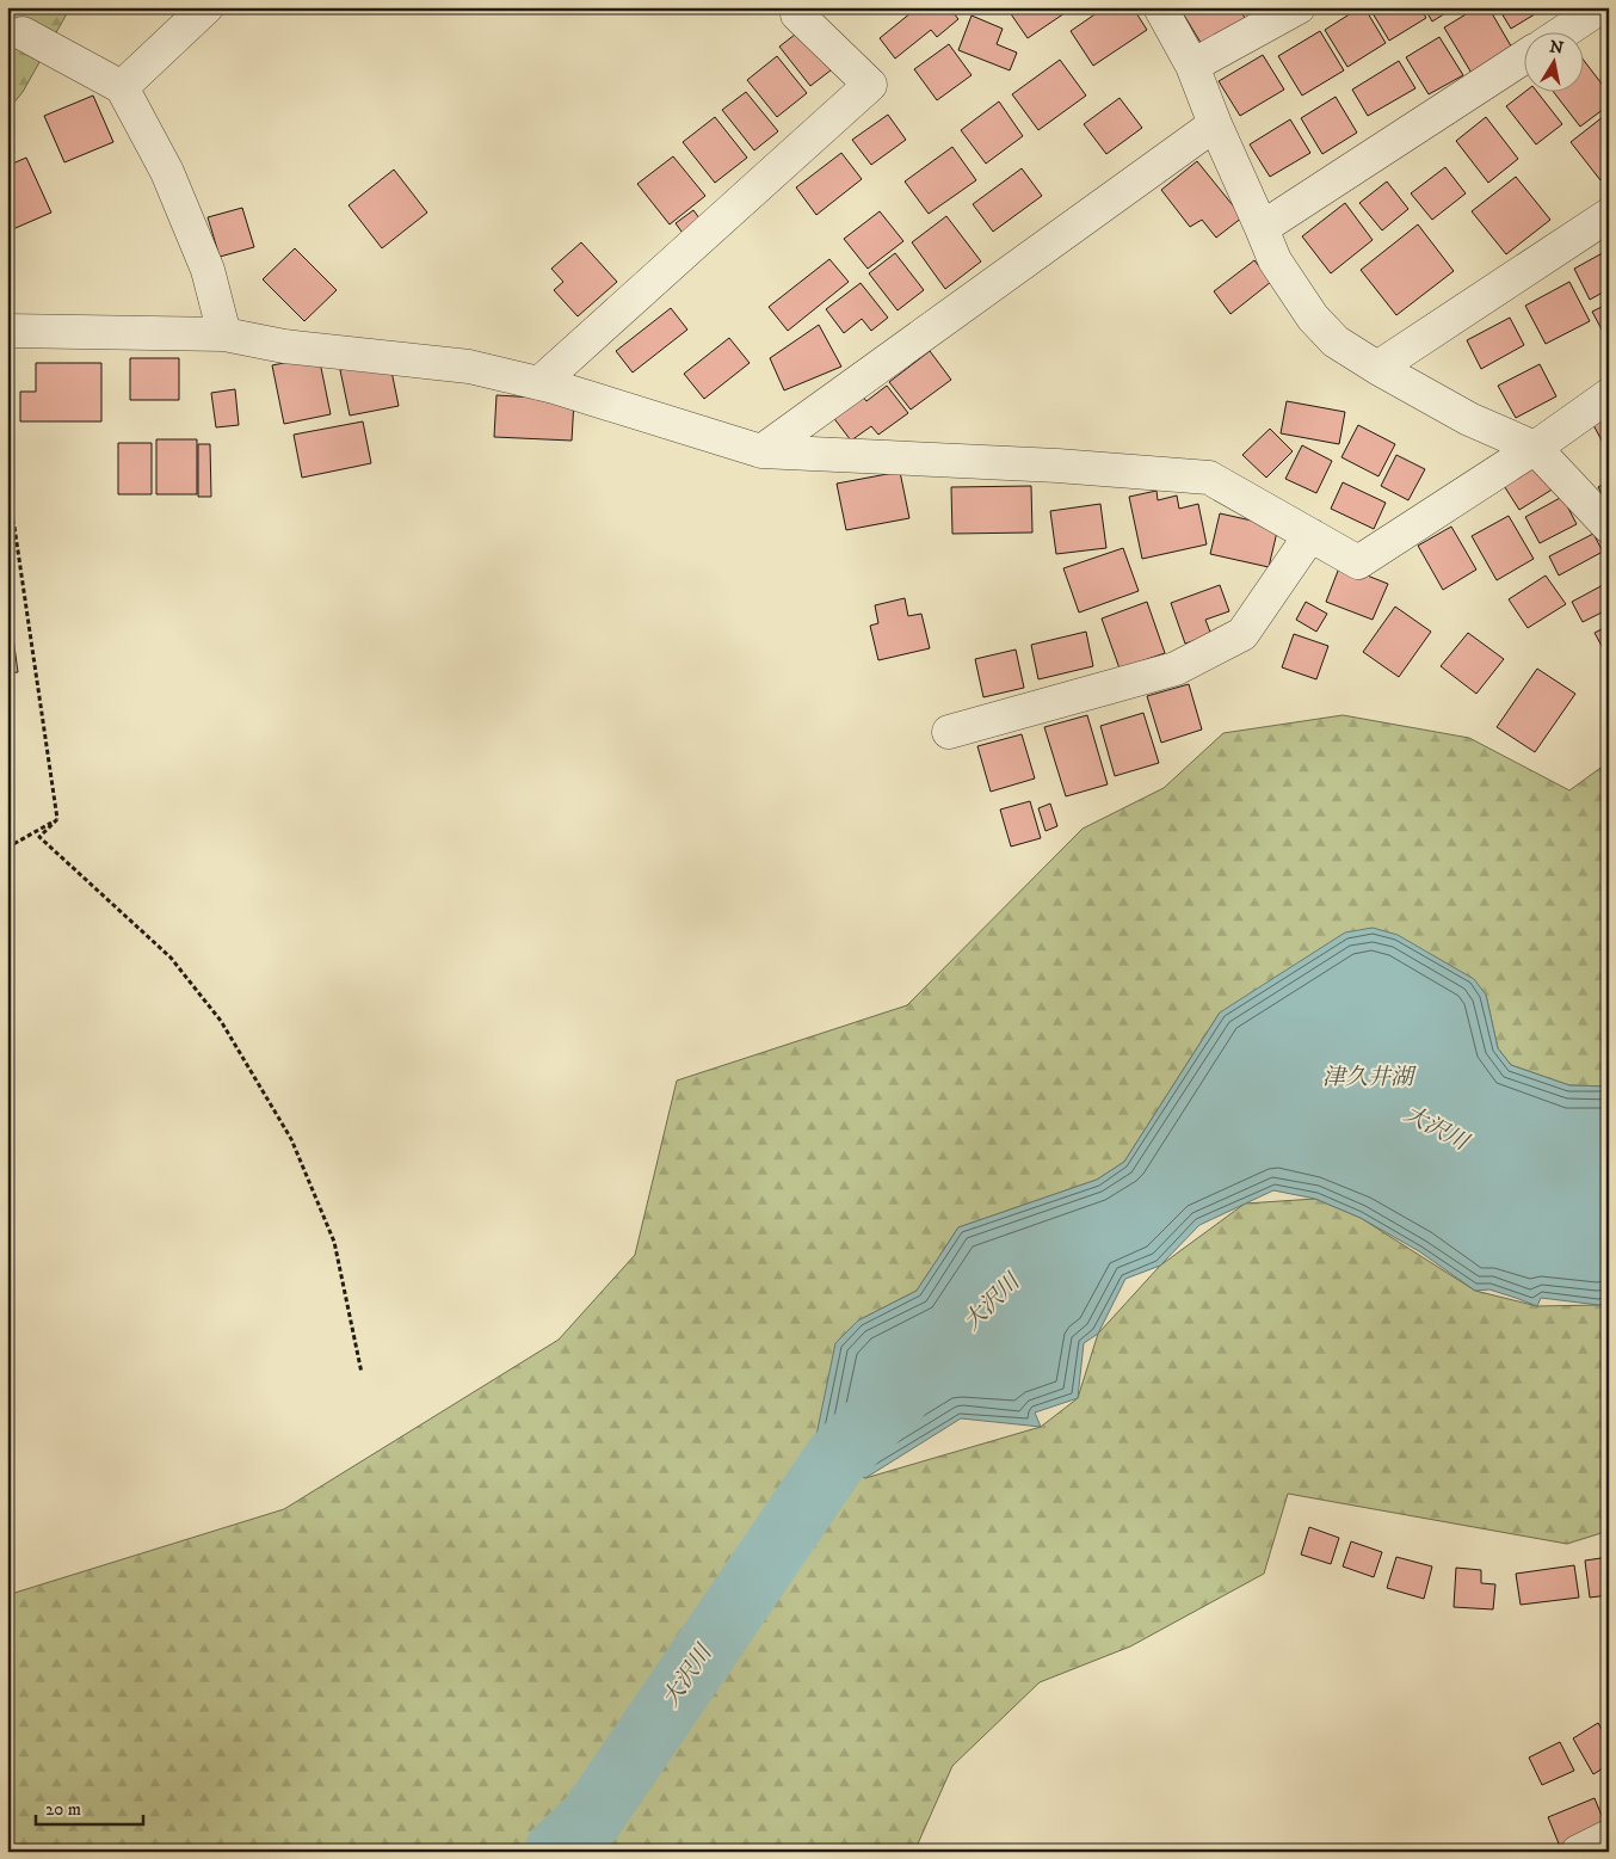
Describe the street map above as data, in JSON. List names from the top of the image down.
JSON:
{
  "water": ["津久井湖", "大沢川"],
  "scale_bar": "20 m",
  "north": "top"
}
